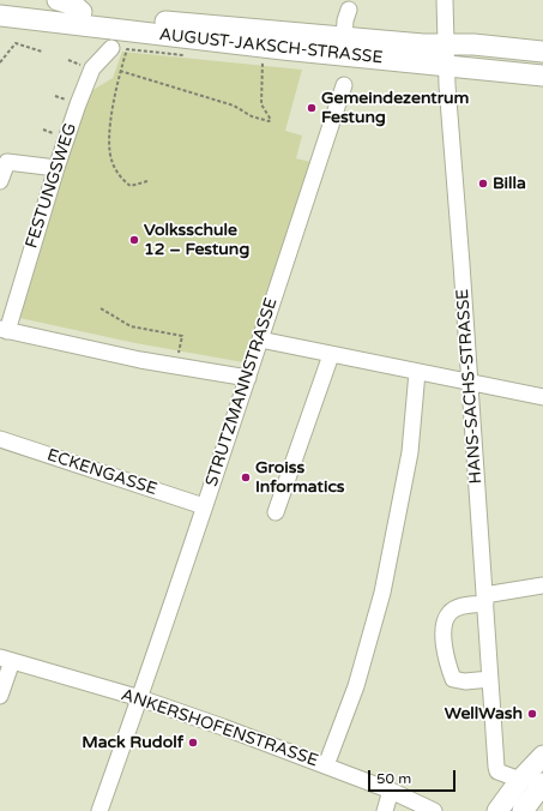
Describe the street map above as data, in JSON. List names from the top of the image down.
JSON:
{
  "streets": {
    "main road": ["AUGUST-JAKSCH-STRASSE"],
    "street": [
      "FESTUNGSWEG",
      "HANS-SACHS-STRASSE",
      "STRUTZMANNSTRASSE",
      "ECKENGASSE",
      "ANKERSHOFENSTRASSE"
    ]
  },
  "crossings": [
    ["AUGUST-JAKSCH-STRASSE", "HANS-SACHS-STRASSE"],
    ["STRUTZMANNSTRASSE", "ECKENGASSE"],
    ["STRUTZMANNSTRASSE", "ANKERSHOFENSTRASSE"]
  ],
  "places": [
    "Gemeindezentrum Festung",
    "Billa",
    "Volksschule 12 – Festung",
    "Groiss Informatics",
    "WellWash",
    "Mack Rudolf"
  ],
  "scale_bar": "50 m"
}
